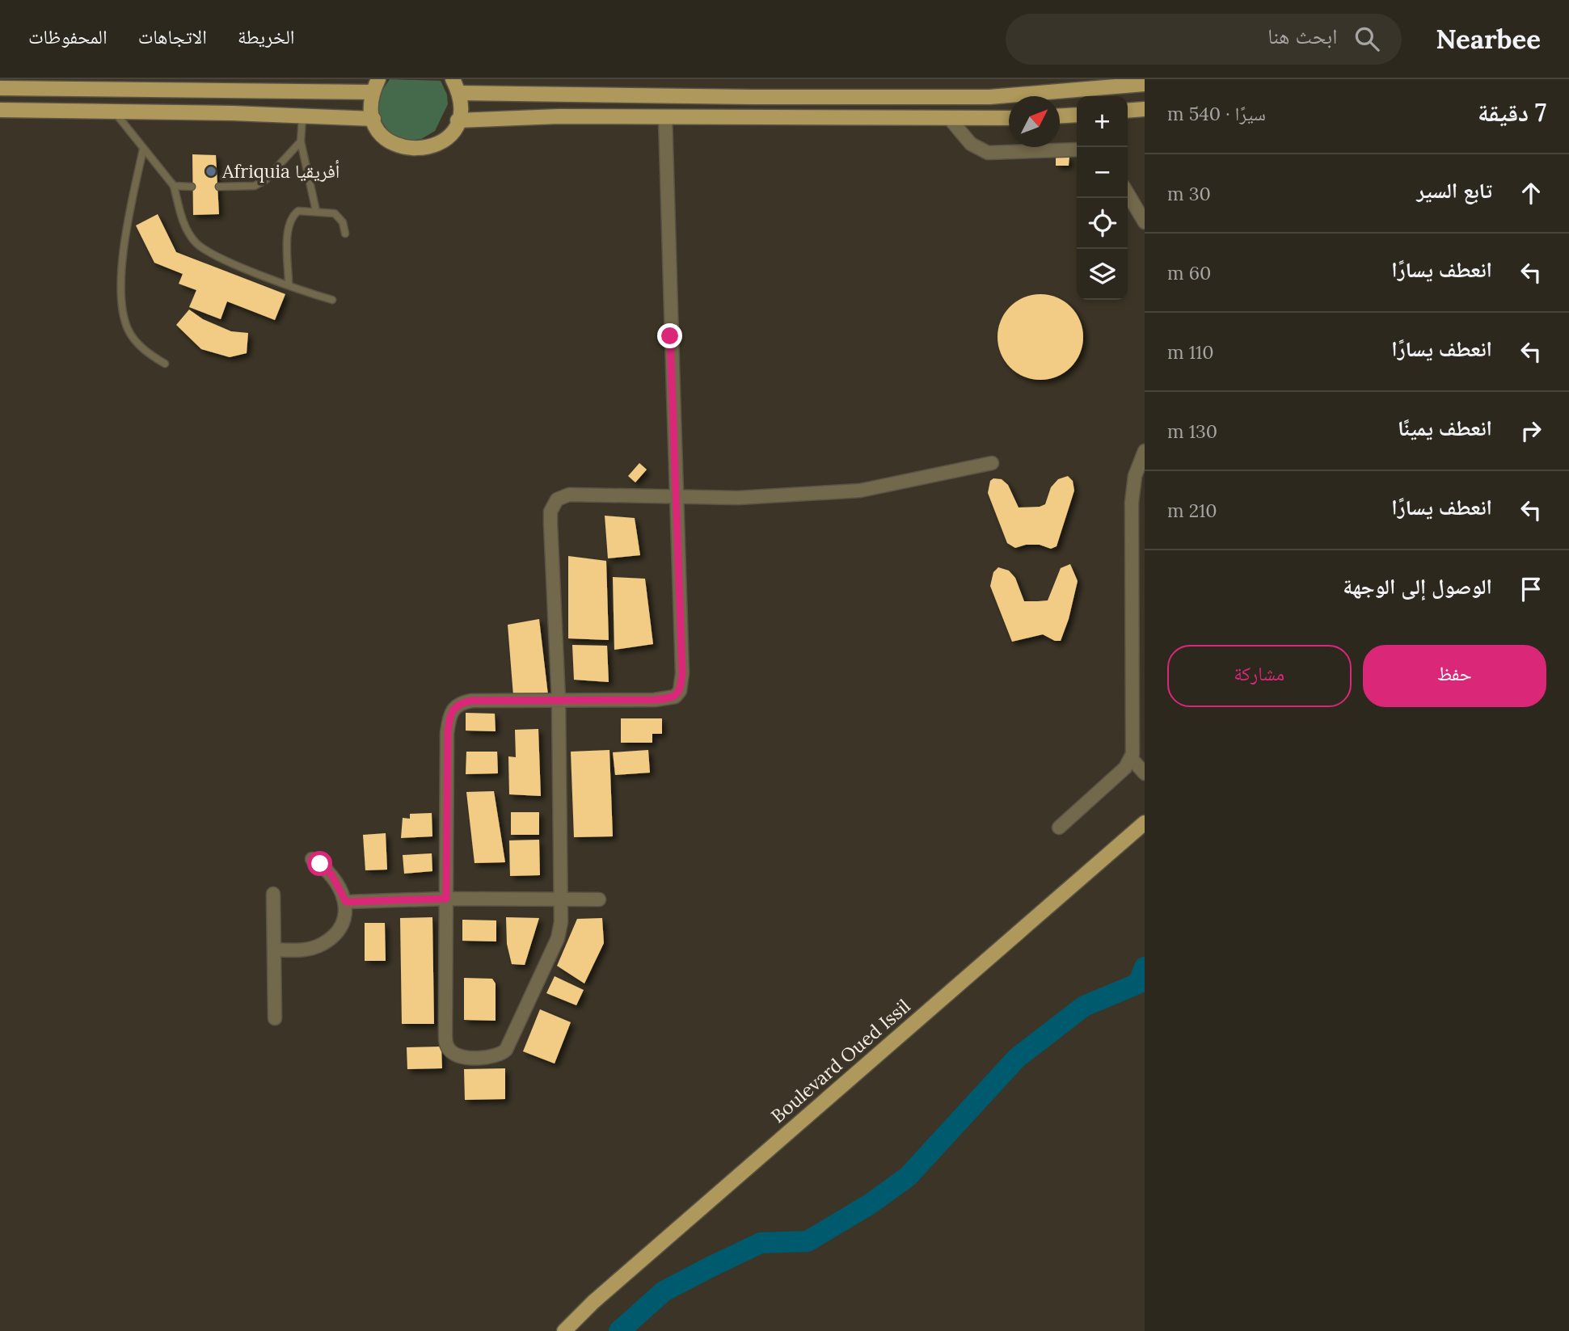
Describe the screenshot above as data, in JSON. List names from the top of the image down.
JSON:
{
  "streets": {
    "main road": ["Boulevard Oued Issil"]
  },
  "places": ["Afriquia أفريقيا"],
  "north": "top right",
  "page": {
    "header": "Nearbee",
    "search": "ابحث هنا",
    "nav": ["الخريطة", "الاتجاهات", "المحفوظات"],
    "heading": ["7 دقيقة", "سيرًا · 540 m"],
    "map_buttons": ["+", "−"],
    "list": [
      ["تابع السير", "30 m"],
      ["انعطف يسارًا", "60 m"],
      ["انعطف يسارًا", "110 m"],
      ["انعطف يمينًا", "130 m"],
      ["انعطف يسارًا", "210 m"],
      "الوصول إلى الوجهة"
    ],
    "buttons": ["حفظ", "مشاركة"]
  }
}
